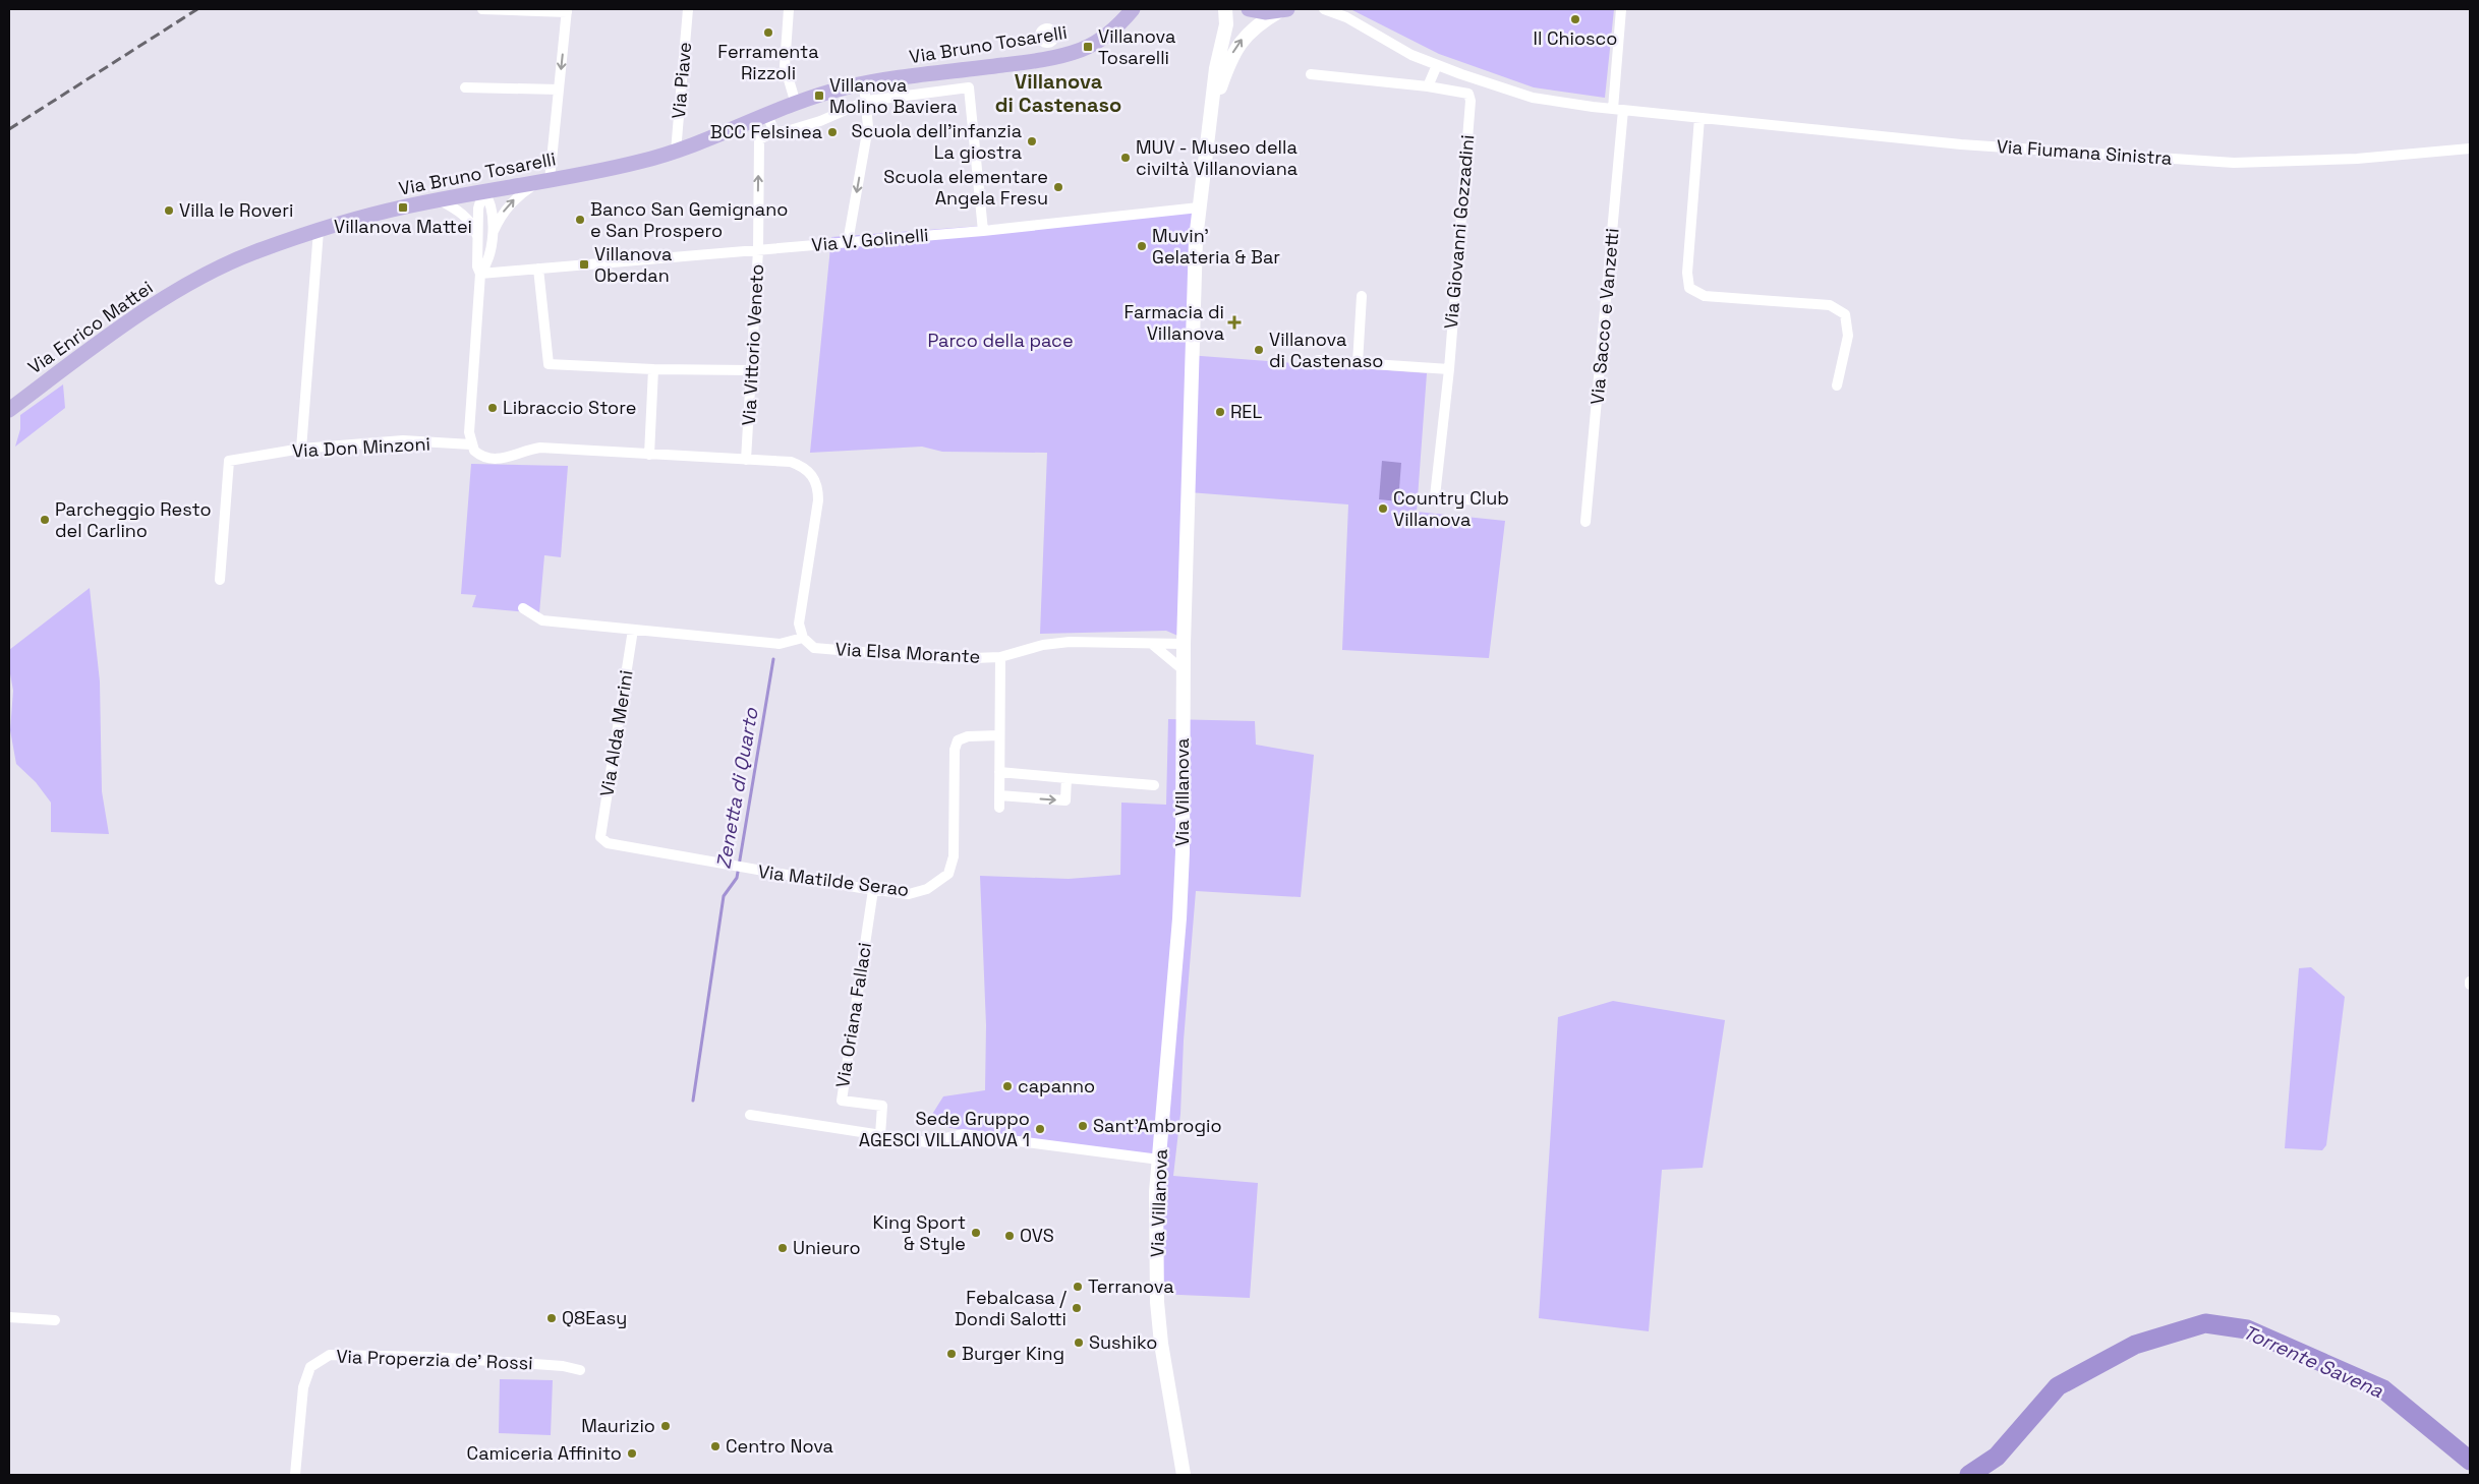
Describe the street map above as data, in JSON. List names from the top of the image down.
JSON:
{
  "streets": {
    "main road": ["Via Bruno Tosarelli", "Via Enrico Mattei", "Via Villanova"],
    "street": [
      "Via Piave",
      "Via Fiumana Sinistra",
      "Via Giovanni Gozzadini",
      "Via V. Golinelli",
      "Via Sacco e Vanzetti",
      "Via Vittorio Veneto",
      "Via Don Minzoni",
      "Via Elsa Morante",
      "Via Alda Merini",
      "Via Matilde Serao",
      "Via Oriana Fallaci",
      "Via Properzia de' Rossi"
    ]
  },
  "crossings": [
    ["Via Bruno Tosarelli", "Via Piave"],
    ["Via Bruno Tosarelli", "Via V. Golinelli"],
    ["Via Bruno Tosarelli", "Via Enrico Mattei"],
    ["Via Bruno Tosarelli", "Via Vittorio Veneto"],
    ["Via Fiumana Sinistra", "Via Sacco e Vanzetti"],
    ["Via V. Golinelli", "Via Vittorio Veneto"],
    ["Via V. Golinelli", "Via Villanova"],
    ["Via Elsa Morante", "Via Villanova"],
    ["Via Alda Merini", "Via Matilde Serao"],
    ["Via Matilde Serao", "Via Oriana Fallaci"]
  ],
  "districts": ["Villanova di Castenaso"],
  "water": ["Zenetta di Quarto", "Torrente Savena"],
  "parks": ["Parco della pace"],
  "places": {
    "other": [
      "Il Chiosco",
      "Ferramenta Rizzoli",
      "BCC Felsinea",
      "Scuola dell'infanzia La giostra",
      "MUV - Museo della civiltà Villanoviana",
      "Scuola elementare Angela Fresu",
      "Villa le Roveri",
      "Banco San Gemignano e San Prospero",
      "Muvin' Gelateria & Bar",
      "Villanova di Castenaso",
      "Libraccio Store",
      "REL",
      "Country Club Villanova",
      "Parcheggio Resto del Carlino",
      "capanno",
      "Sant'Ambrogio",
      "Sede Gruppo AGESCI VILLANOVA 1",
      "King Sport & Style",
      "OVS",
      "Unieuro",
      "Terranova",
      "Febalcasa / Dondi Salotti",
      "Q8Easy",
      "Sushiko",
      "Burger King",
      "Maurizio",
      "Centro Nova",
      "Camiceria Affinito"
    ],
    "transit": [
      "Villanova Tosarelli",
      "Villanova Molino Baviera",
      "Villanova Mattei",
      "Villanova Oberdan"
    ],
    "health": ["Farmacia di Villanova"]
  }
}
